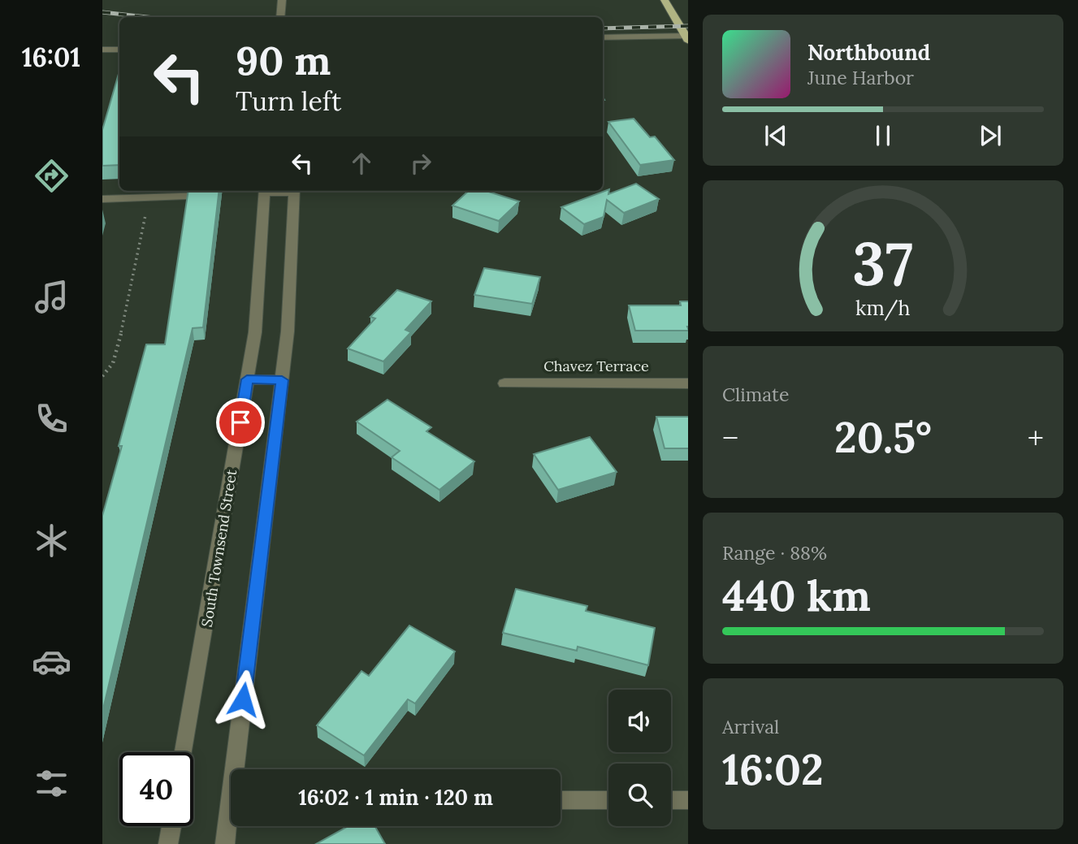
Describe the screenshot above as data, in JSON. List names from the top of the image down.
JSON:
{
  "streets": {
    "street": ["Chavez Terrace", "South Townsend Street"]
  },
  "page": {
    "tabs": "16:01",
    "turn": ["90 m", "Turn left"],
    "song": ["Northbound", "June Harbor"],
    "tile": [
      "Climate",
      ["Range · 88%", "440 km"],
      ["Arrival", "16:02"]
    ],
    "heat": ["−", "20.5°", "+"],
    "limit": "40",
    "trip": "16:02 · 1 min · 120 m",
    "gauge": ["37", "km/h"]
  }
}
